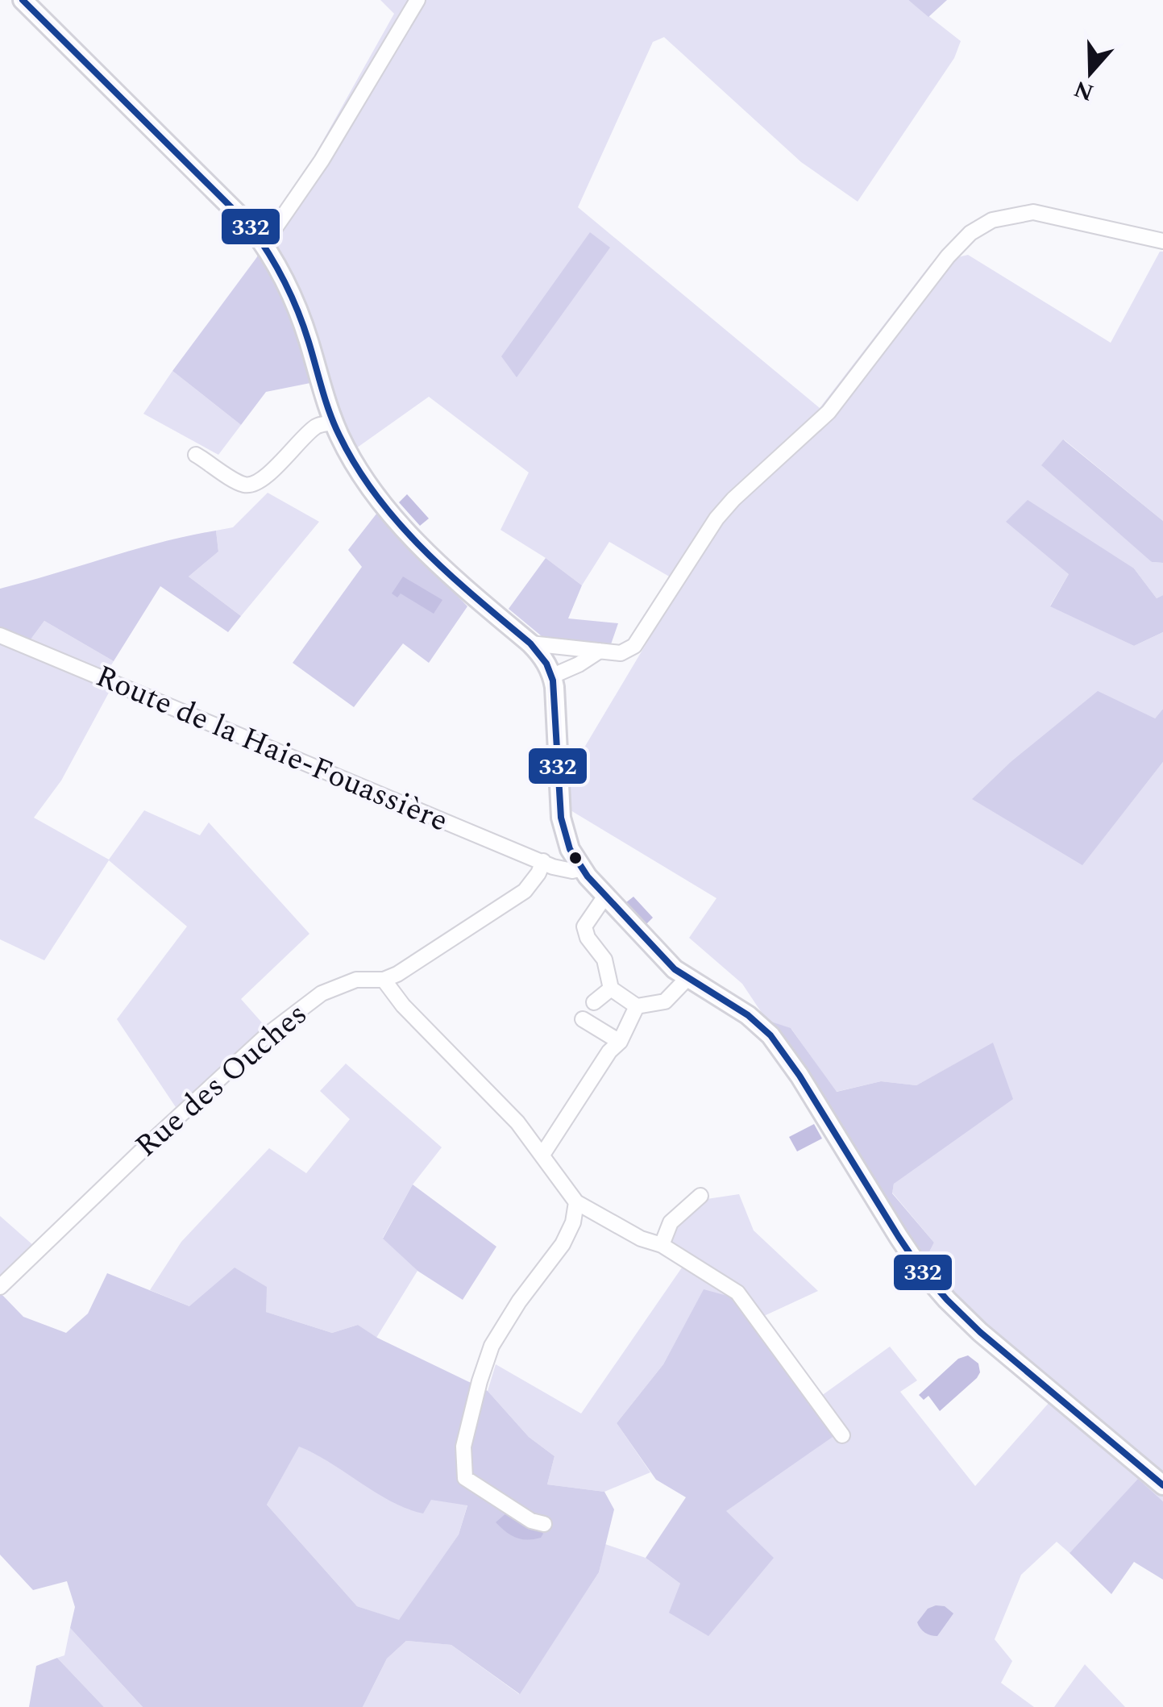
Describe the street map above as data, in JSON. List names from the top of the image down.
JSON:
{
  "streets": {
    "street": ["Route de la Haie-Fouassière", "Rue des Ouches"]
  },
  "crossings": [
    ["Route de la Haie-Fouassière", "Rue des Ouches"]
  ],
  "lines": ["transit line 332"],
  "north": "bottom"
}
